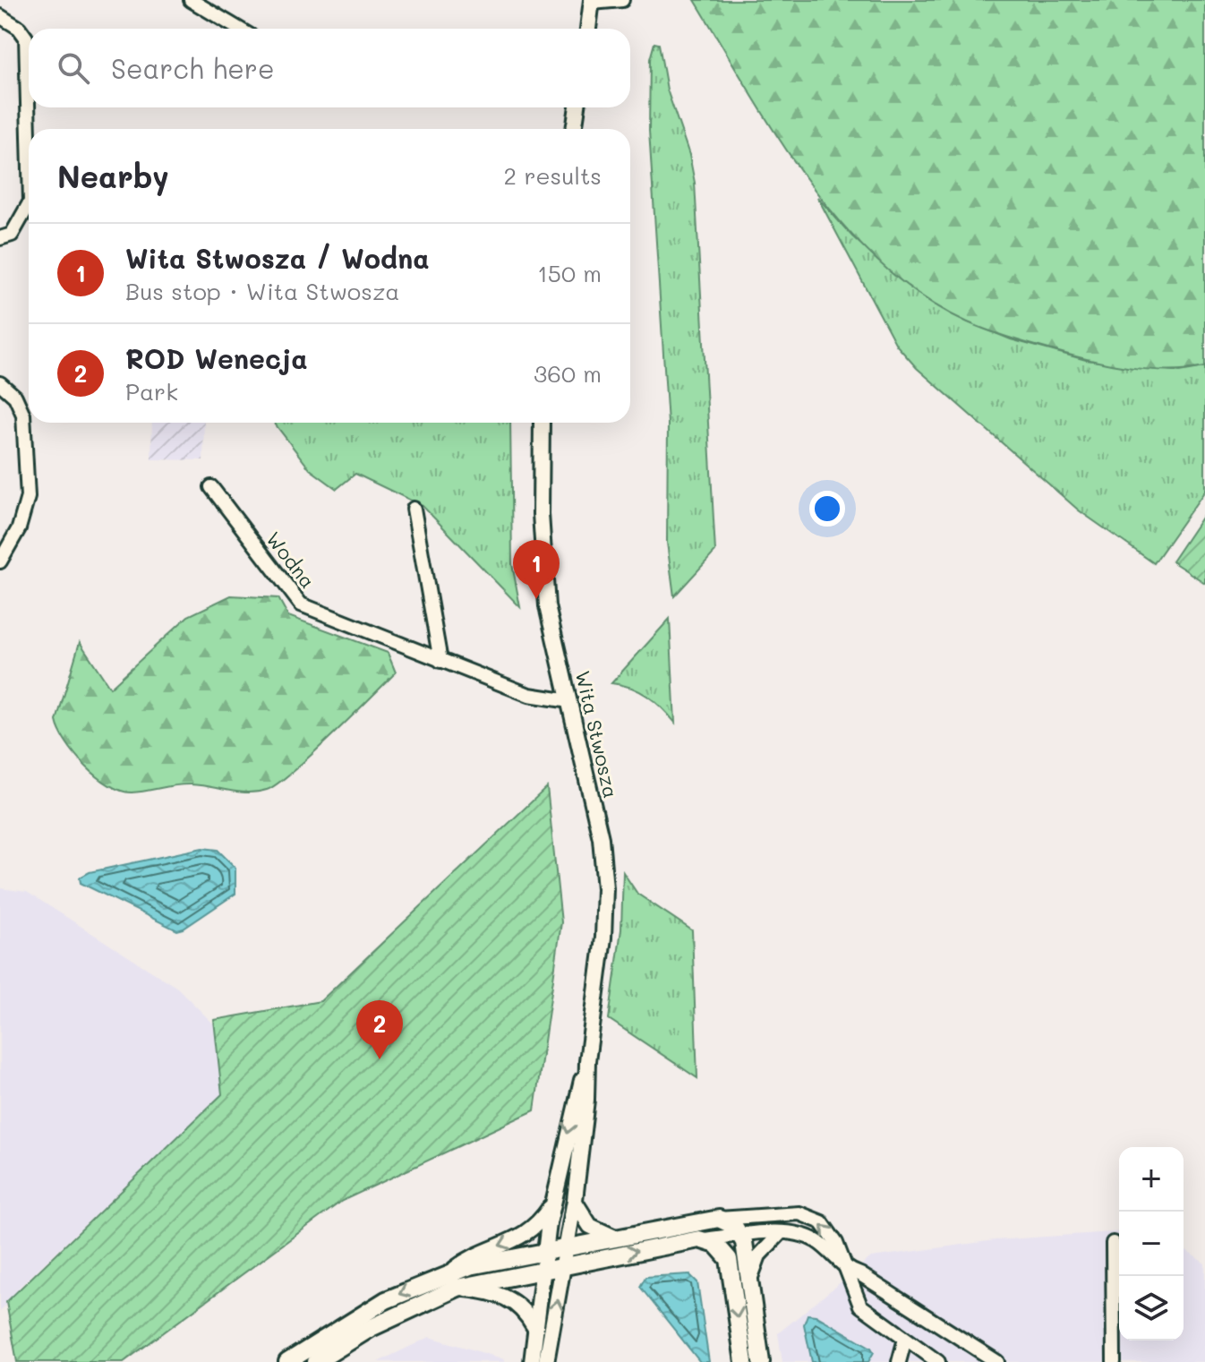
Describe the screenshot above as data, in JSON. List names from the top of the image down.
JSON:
{
  "streets": {
    "street": ["Wodna", "Wita Stwosza"]
  },
  "crossings": [
    ["Wodna", "Wita Stwosza"]
  ],
  "page": {
    "search": "Search here",
    "heading": ["Nearby", "2 results"],
    "list": [
      {
        "mark": "1",
        "name": "Wita Stwosza / Wodna",
        "note": "Bus stop · Wita Stwosza",
        "value": "150 m"
      },
      {
        "mark": "2",
        "name": "ROD Wenecja",
        "note": "Park",
        "value": "360 m"
      }
    ],
    "pins": ["1", "2"],
    "map_buttons": ["+", "−"]
  }
}
